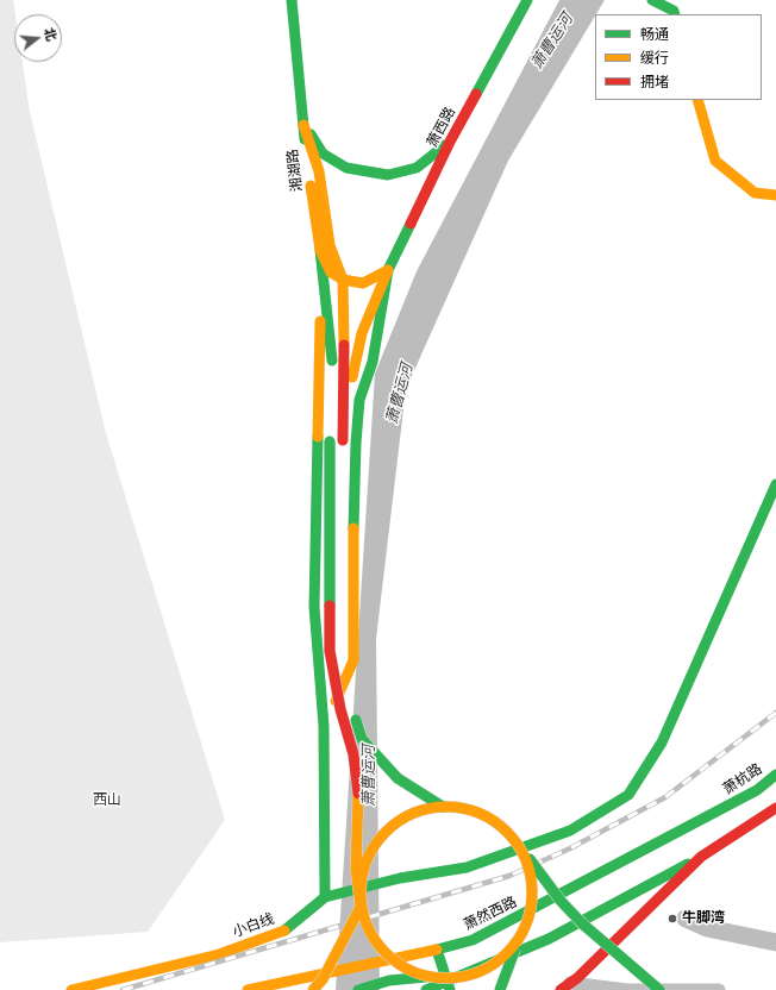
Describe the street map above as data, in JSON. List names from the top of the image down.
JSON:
{
  "streets": {
    "main road": [
      "萧西路",
      "湘湖路",
      "萧杭路",
      "萧然西路",
      "小白线"
    ]
  },
  "crossings": [
    ["萧杭路", "萧然西路"]
  ],
  "water": ["萧曹运河"],
  "parks": ["西山"],
  "places": ["牛脚湾"],
  "legend": ["畅通", "缓行", "拥堵"],
  "north": "right"
}
